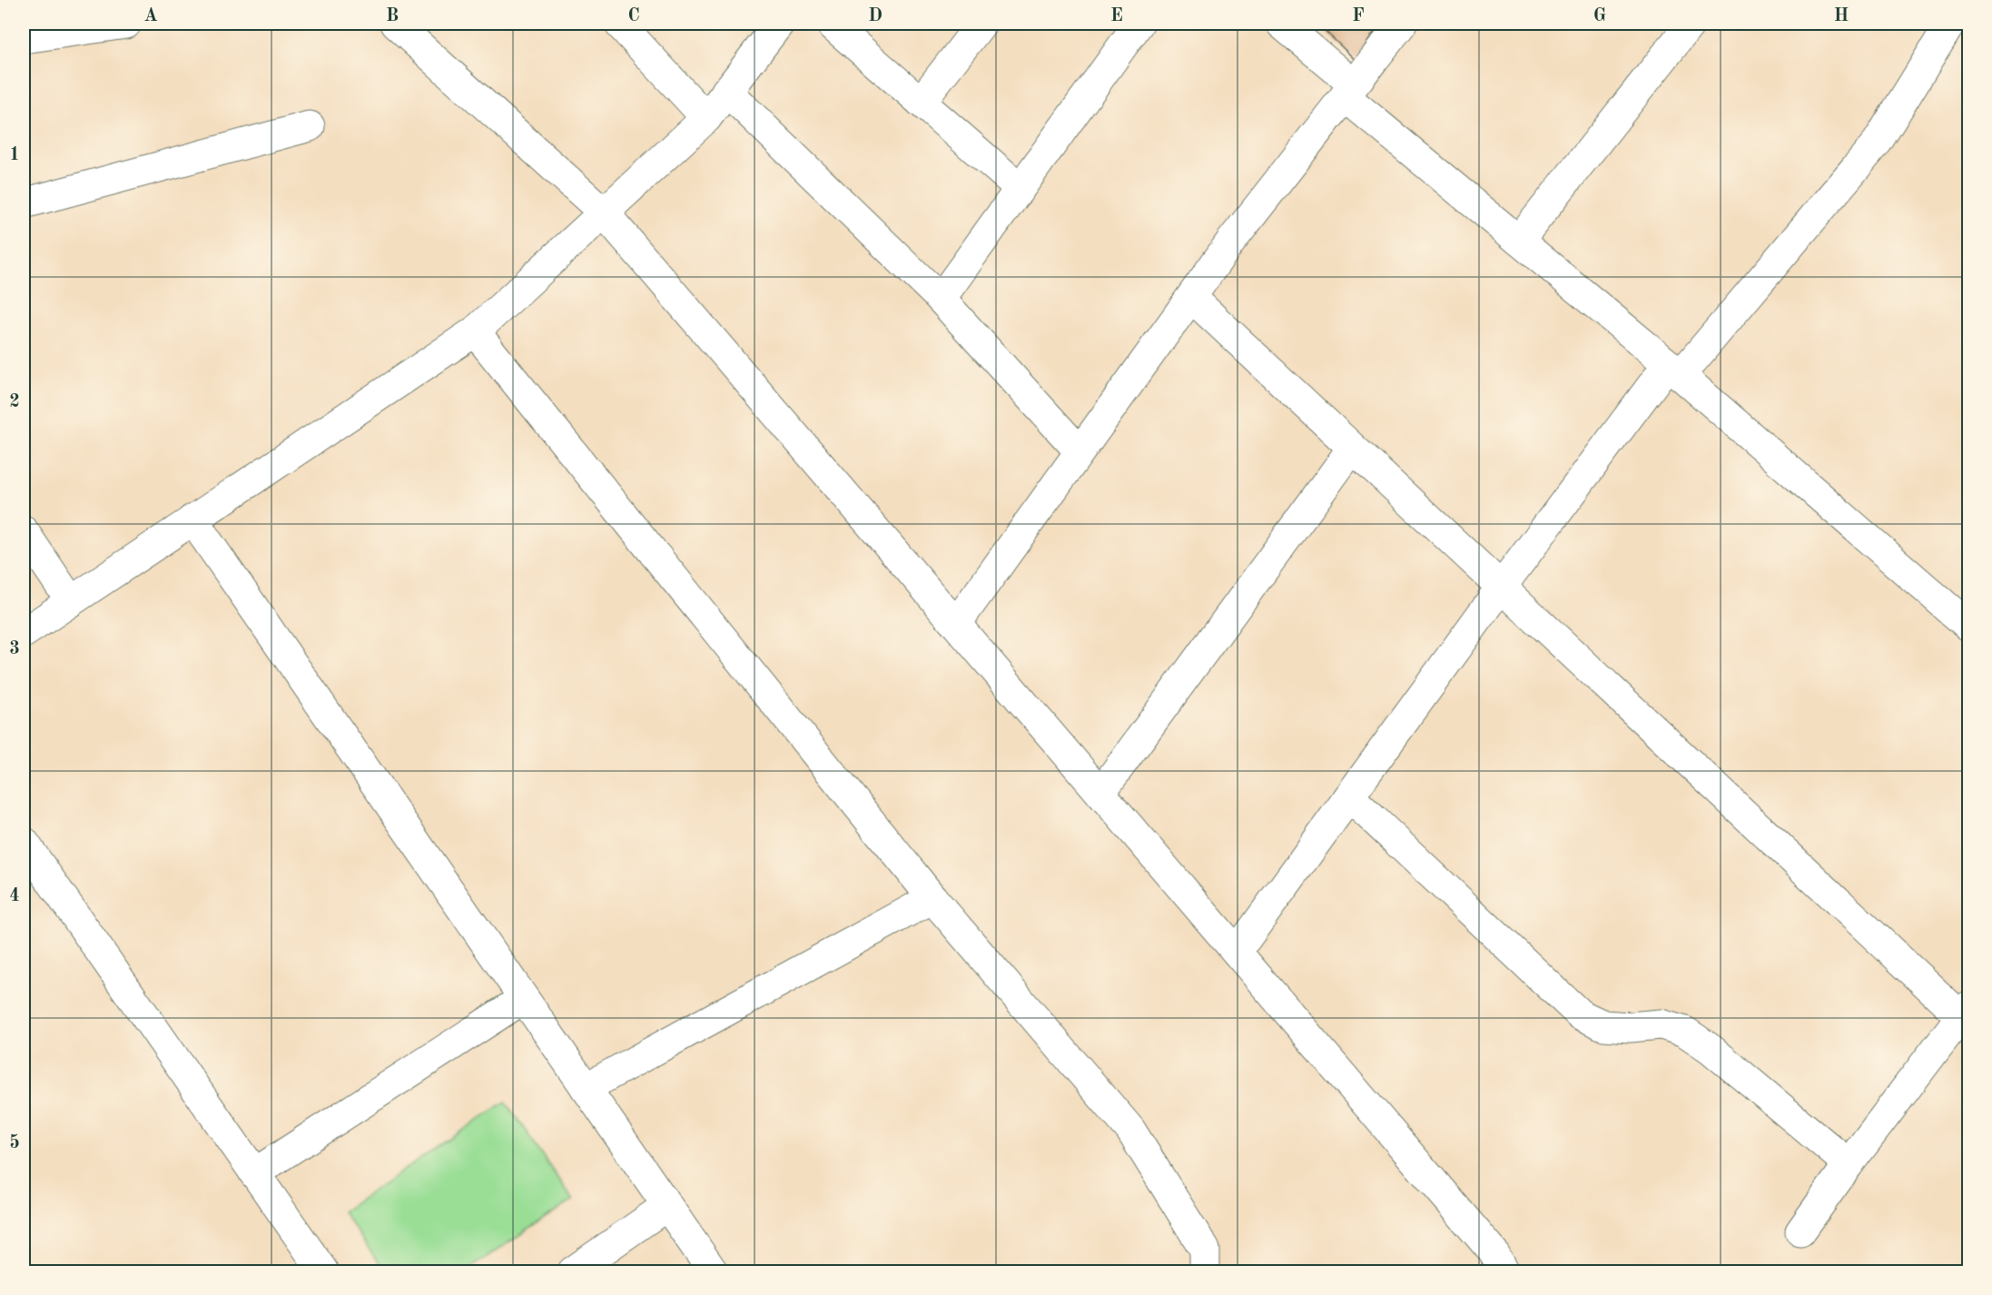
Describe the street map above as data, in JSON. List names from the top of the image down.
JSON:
{
  "grid": {
    "columns": [
      "A",
      "B",
      "C",
      "D",
      "E",
      "F",
      "G",
      "H"
    ],
    "rows": [
      "1",
      "2",
      "3",
      "4",
      "5"
    ]
  }
}
